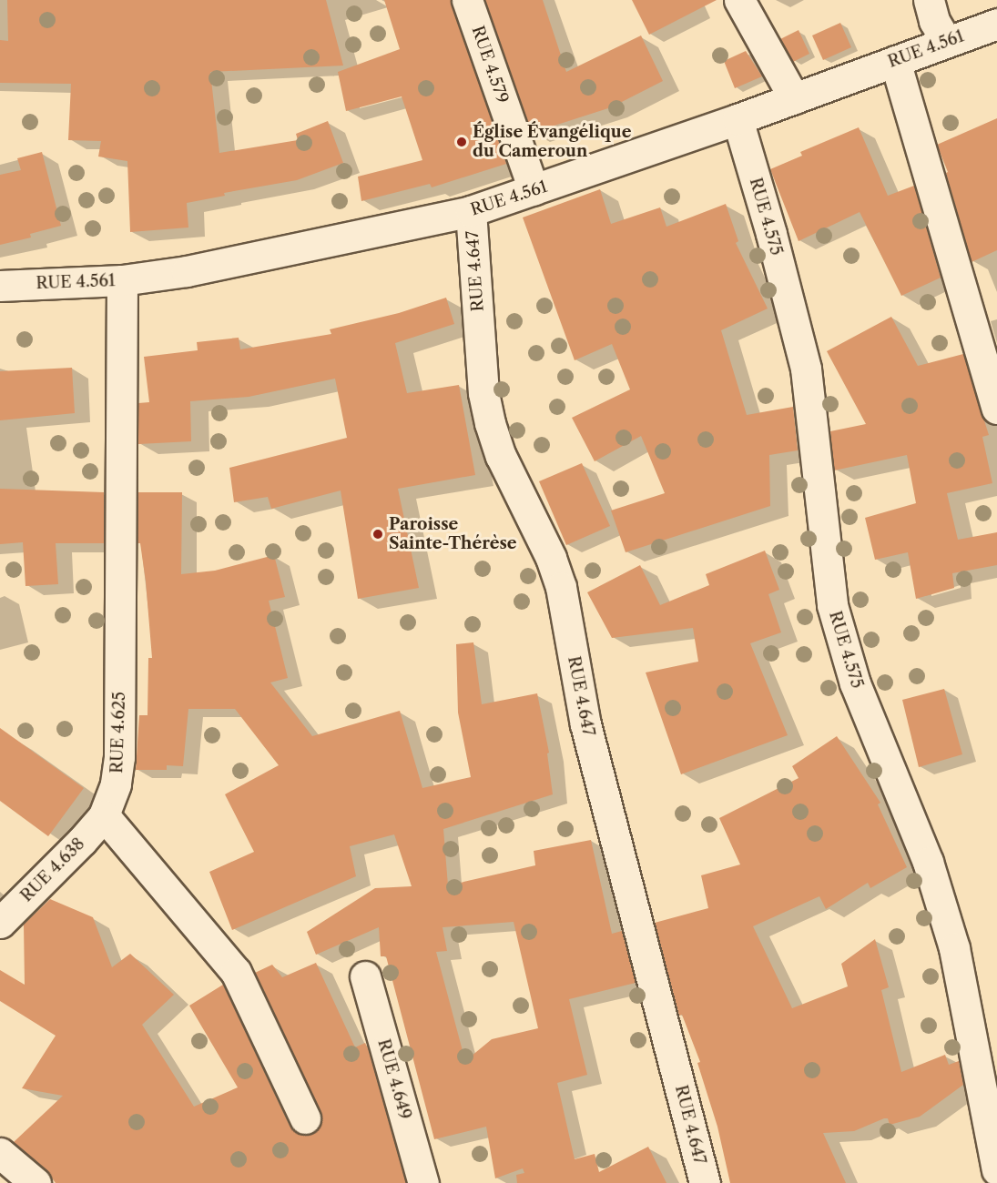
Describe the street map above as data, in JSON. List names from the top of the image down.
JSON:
{
  "streets": {
    "street": [
      "RUE 4.561",
      "RUE 4.579",
      "RUE 4.575",
      "RUE 4.647",
      "RUE 4.625",
      "RUE 4.638",
      "RUE 4.649"
    ]
  },
  "crossings": [
    ["RUE 4.561", "RUE 4.579"],
    ["RUE 4.561", "RUE 4.575"],
    ["RUE 4.561", "RUE 4.647"],
    ["RUE 4.561", "RUE 4.625"],
    ["RUE 4.625", "RUE 4.638"]
  ],
  "places": ["Église Évangélique du Cameroun", "Paroisse Sainte-Thérèse"]
}
